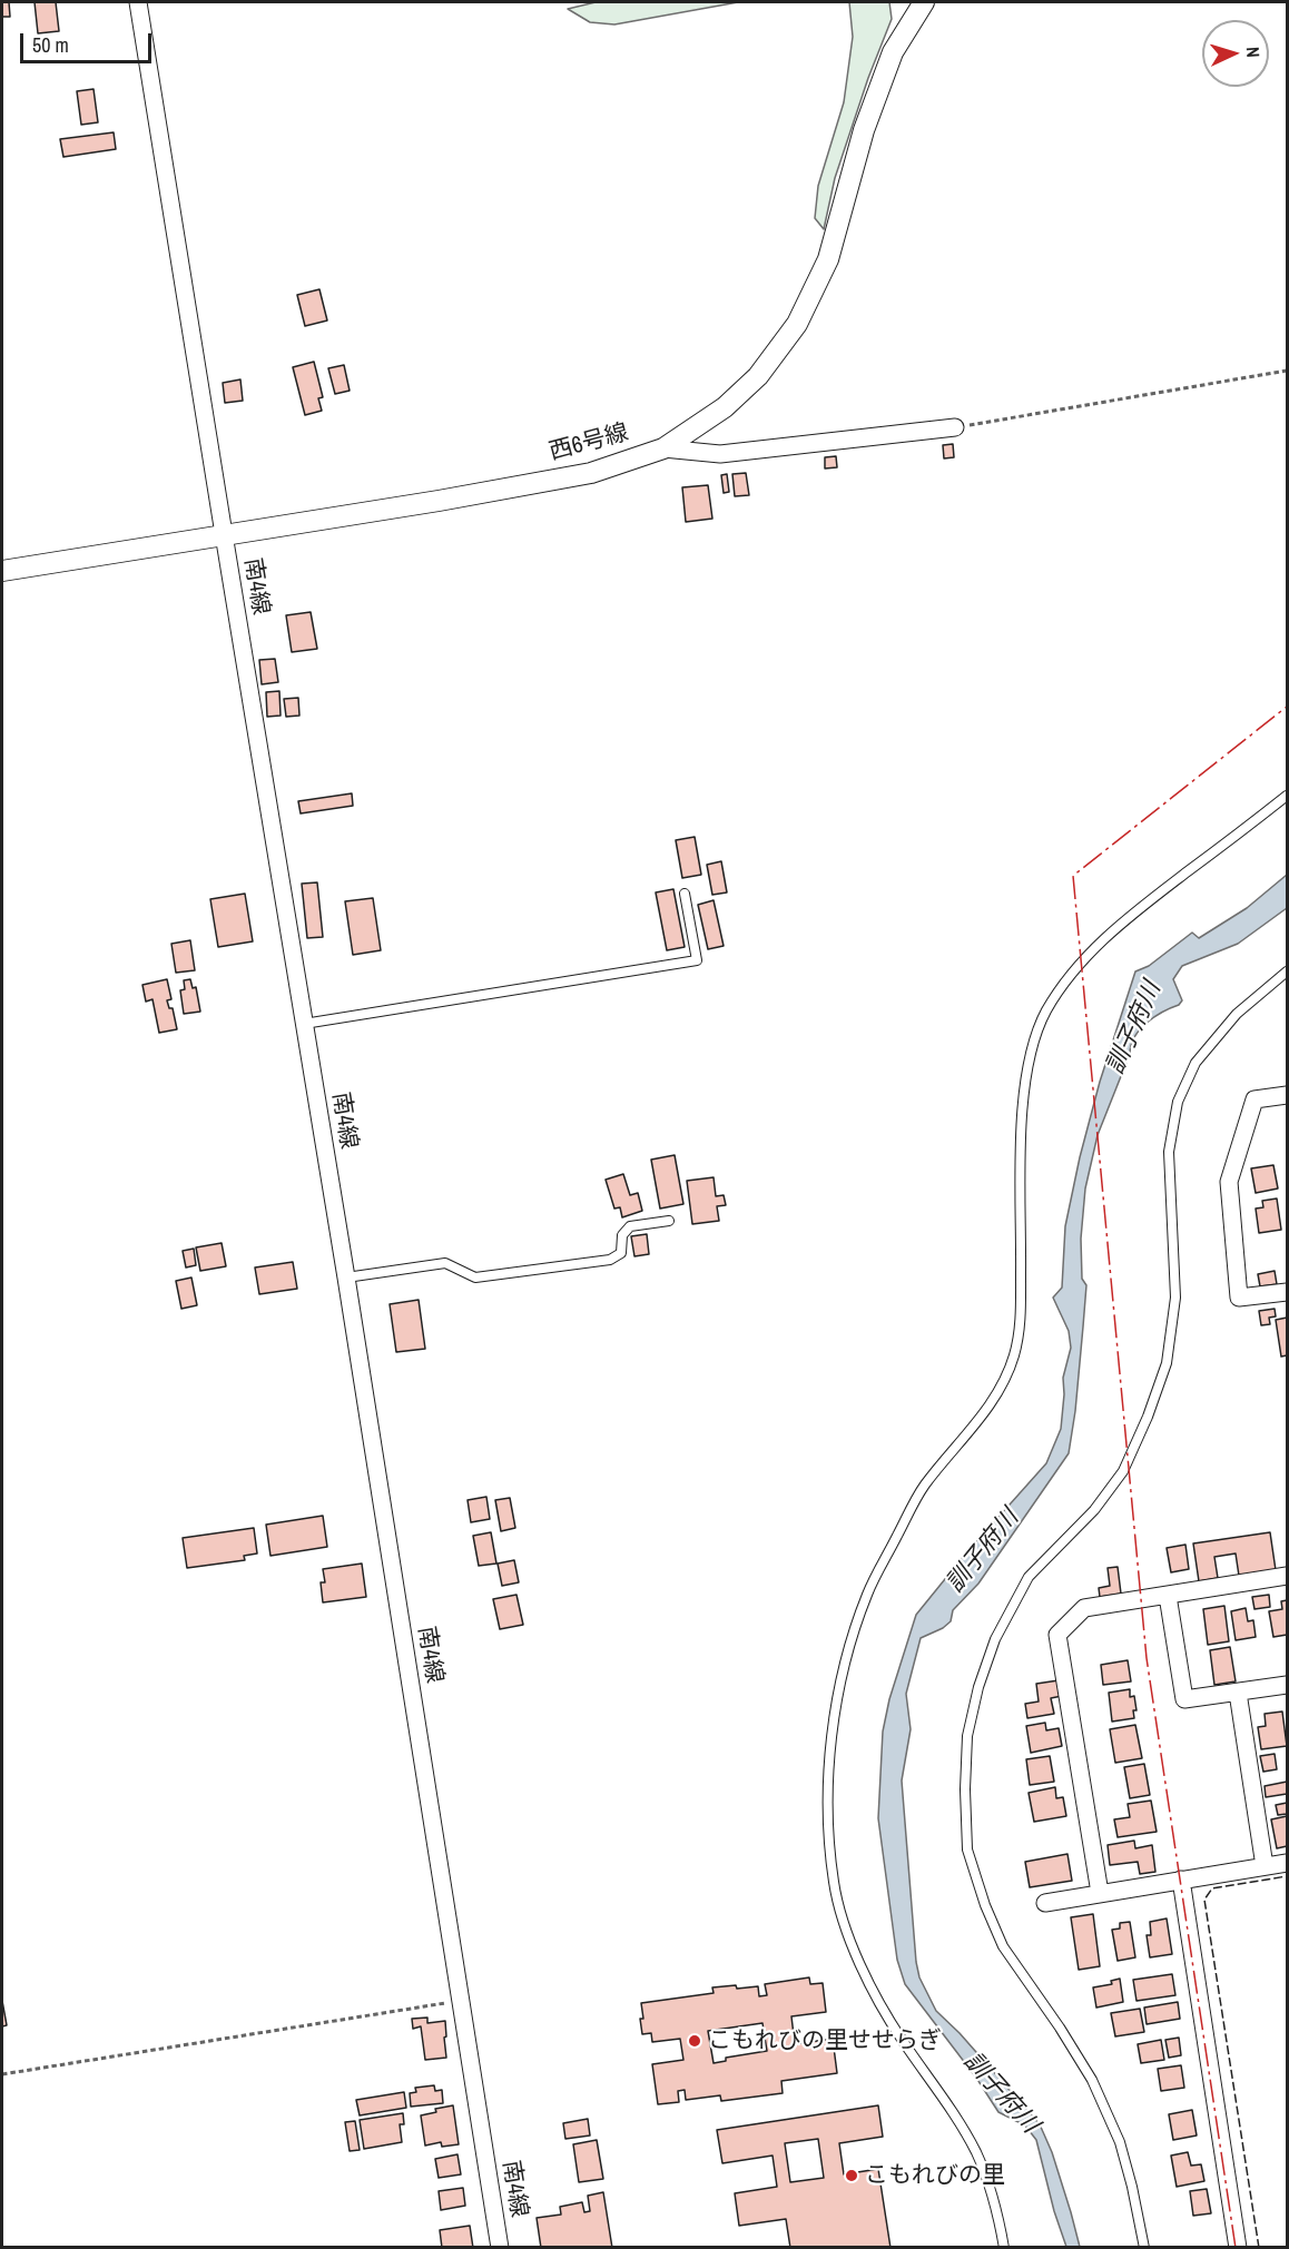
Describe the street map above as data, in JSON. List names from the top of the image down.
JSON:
{
  "streets": {
    "street": ["西6号線", "南4線"]
  },
  "crossings": [
    ["西6号線", "南4線"]
  ],
  "water": ["訓子府川"],
  "places": ["こもれびの里せせらぎ", "こもれびの里"],
  "scale_bar": "50 m",
  "north": "right"
}
